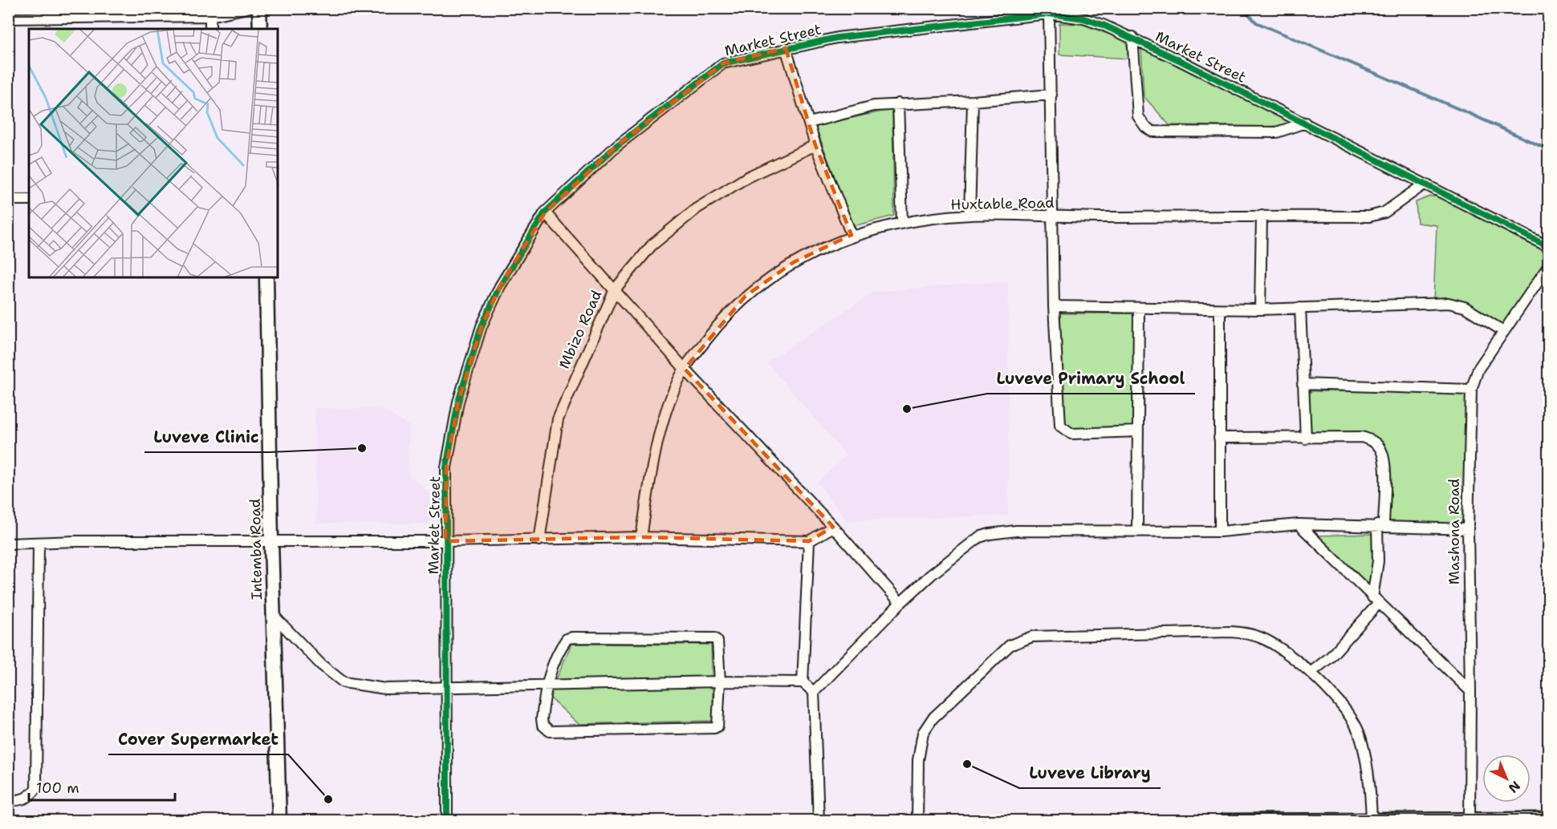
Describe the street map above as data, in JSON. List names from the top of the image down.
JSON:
{
  "streets": {
    "street": [
      "Market Street",
      "Huxtable Road",
      "Mbizo Road",
      "Mashona Road",
      "Intemba Road"
    ]
  },
  "crossings": [
    ["Market Street", "Huxtable Road"]
  ],
  "places": [
    "Luveve Primary School",
    "Luveve Clinic",
    "Luveve Library",
    "Cover Supermarket"
  ],
  "scale_bar": "100 m",
  "north": "bottom right"
}
